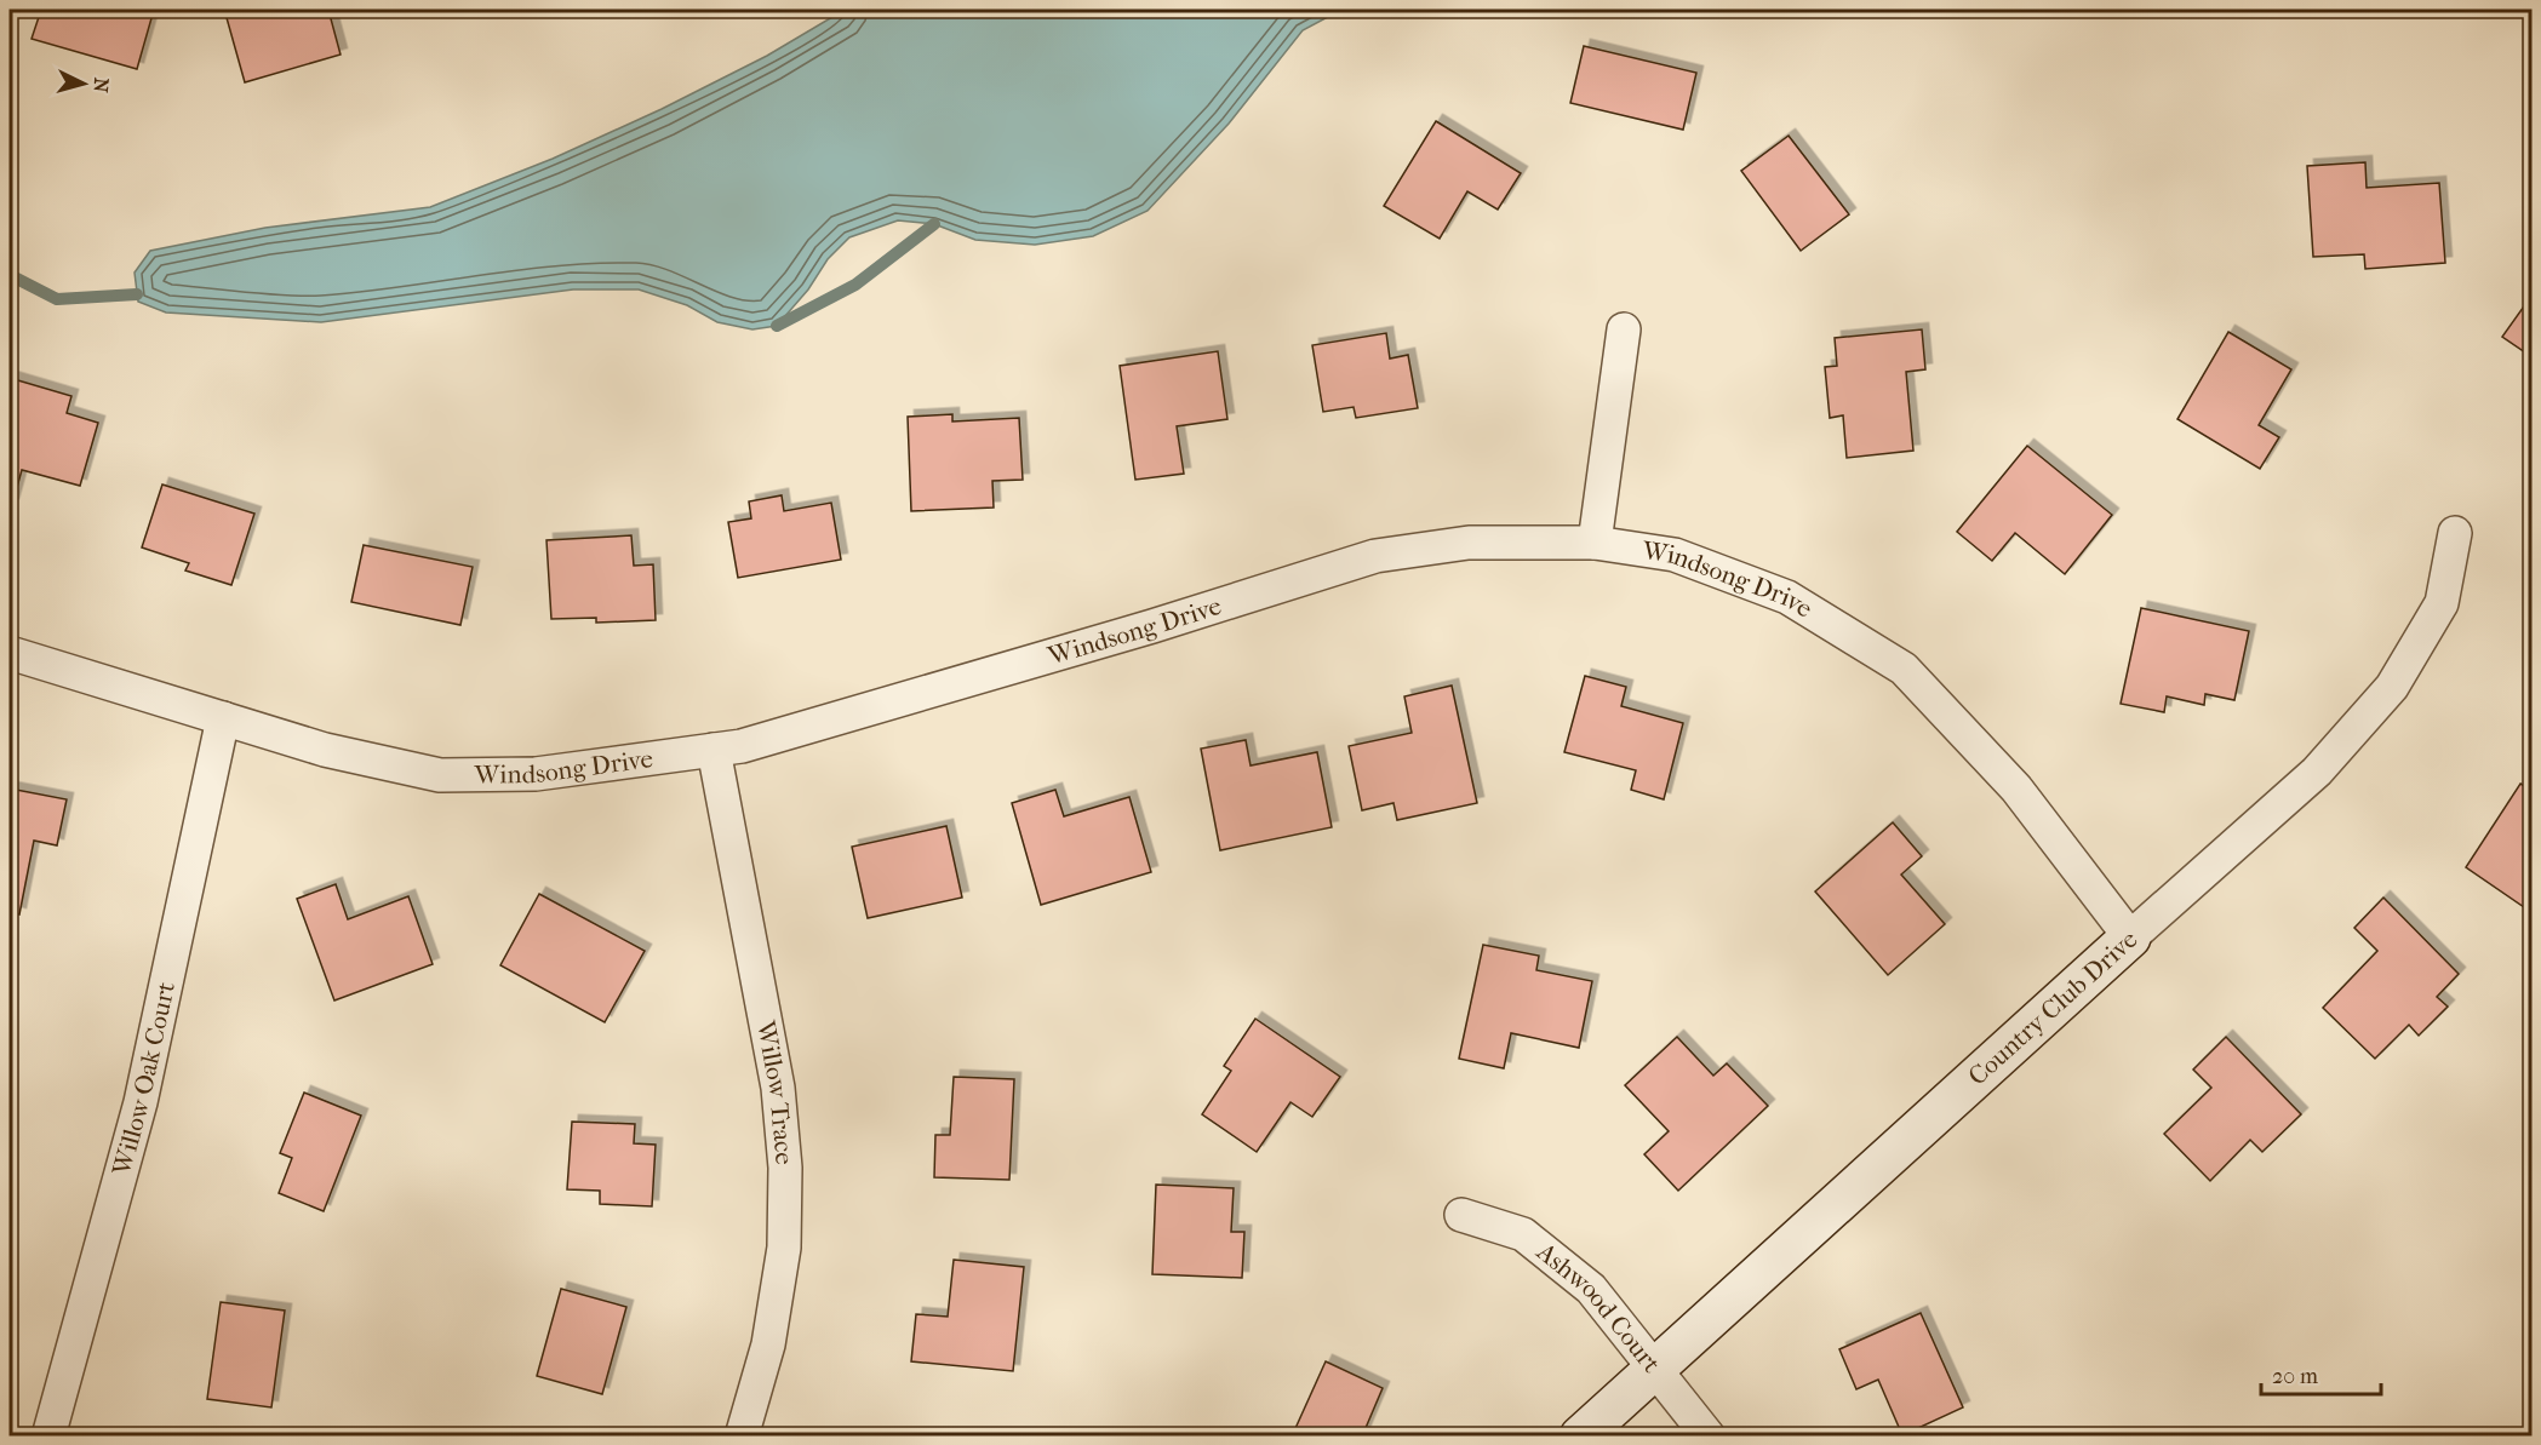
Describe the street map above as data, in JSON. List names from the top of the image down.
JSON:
{
  "streets": {
    "street": [
      "Windsong Drive",
      "Country Club Drive",
      "Willow Oak Court",
      "Willow Trace",
      "Ashwood Court"
    ]
  },
  "crossings": [
    ["Windsong Drive", "Country Club Drive"],
    ["Windsong Drive", "Willow Oak Court"],
    ["Windsong Drive", "Willow Trace"],
    ["Country Club Drive", "Ashwood Court"]
  ],
  "scale_bar": "20 m",
  "north": "right"
}
